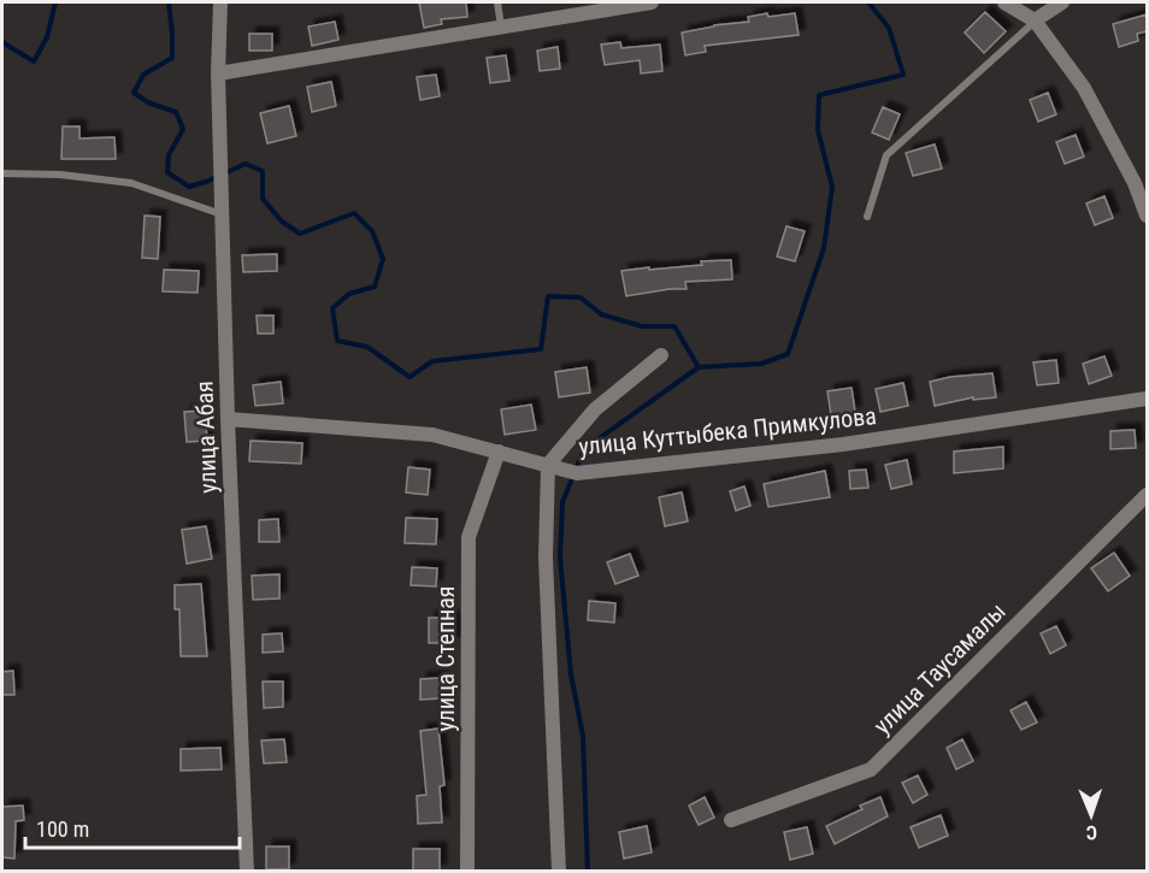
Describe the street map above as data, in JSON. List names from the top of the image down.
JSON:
{
  "streets": {
    "street": [
      "улица Куттыбека Примкулова",
      "улица Абая",
      "улица Степная",
      "улица Таусамалы"
    ]
  },
  "crossings": [
    ["улица Куттыбека Примкулова", "улица Абая"],
    ["улица Куттыбека Примкулова", "улица Степная"]
  ],
  "scale_bar": "100 m",
  "north": "bottom"
}
